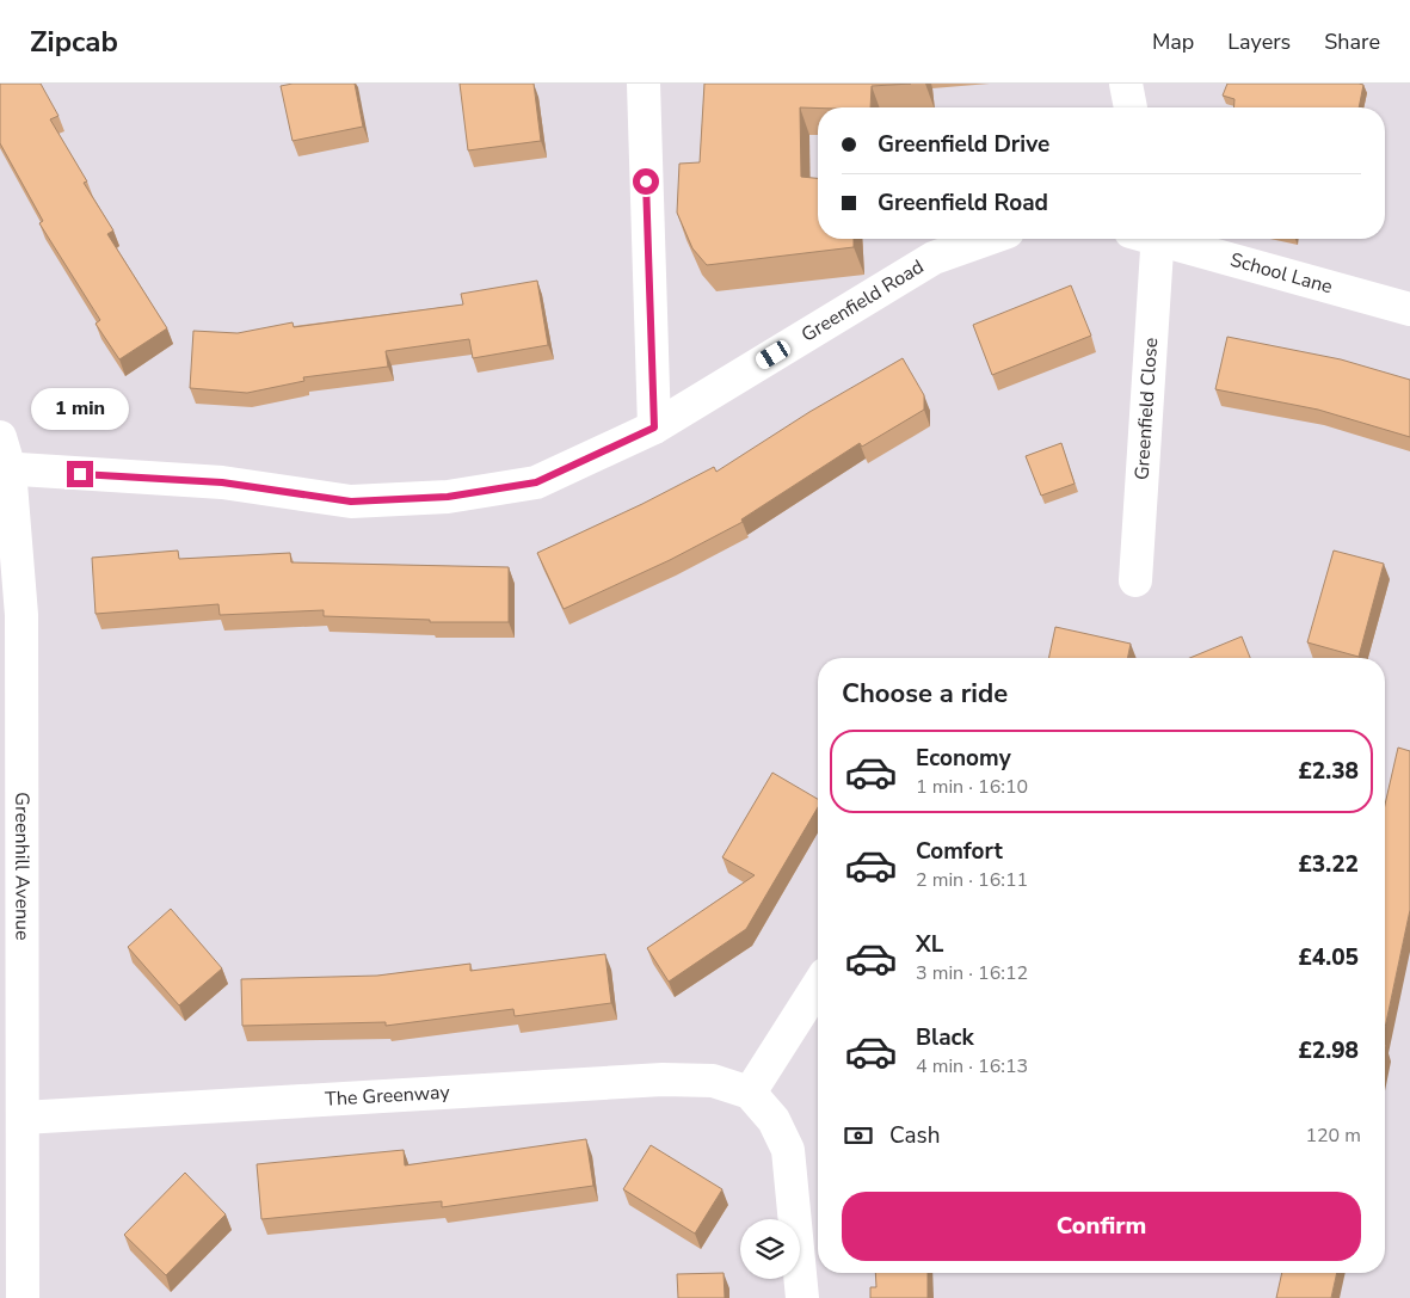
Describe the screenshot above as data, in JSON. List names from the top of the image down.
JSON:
{
  "streets": {
    "street": [
      "School Lane",
      "Greenfield Road",
      "Greenfield Close",
      "Greenhill Avenue",
      "The Greenway"
    ]
  },
  "crossings": [
    ["Greenfield Road", "Greenhill Avenue"],
    ["Greenhill Avenue", "The Greenway"]
  ],
  "page": {
    "header": "Zipcab",
    "nav": ["Map", "Layers", "Share"],
    "banner": ["Greenfield Drive", "Greenfield Road"],
    "bubble": "1 min",
    "heading": "Choose a ride",
    "list": [
      {
        "name": "Economy",
        "note": "1 min · 16:10",
        "value": "£2.38"
      },
      {
        "name": "Comfort",
        "note": "2 min · 16:11",
        "value": "£3.22"
      },
      {
        "name": "XL",
        "note": "3 min · 16:12",
        "value": "£4.05"
      },
      {
        "name": "Black",
        "note": "4 min · 16:13",
        "value": "£2.98"
      }
    ],
    "pay": ["Cash", "120 m"],
    "buttons": "Confirm"
  }
}
